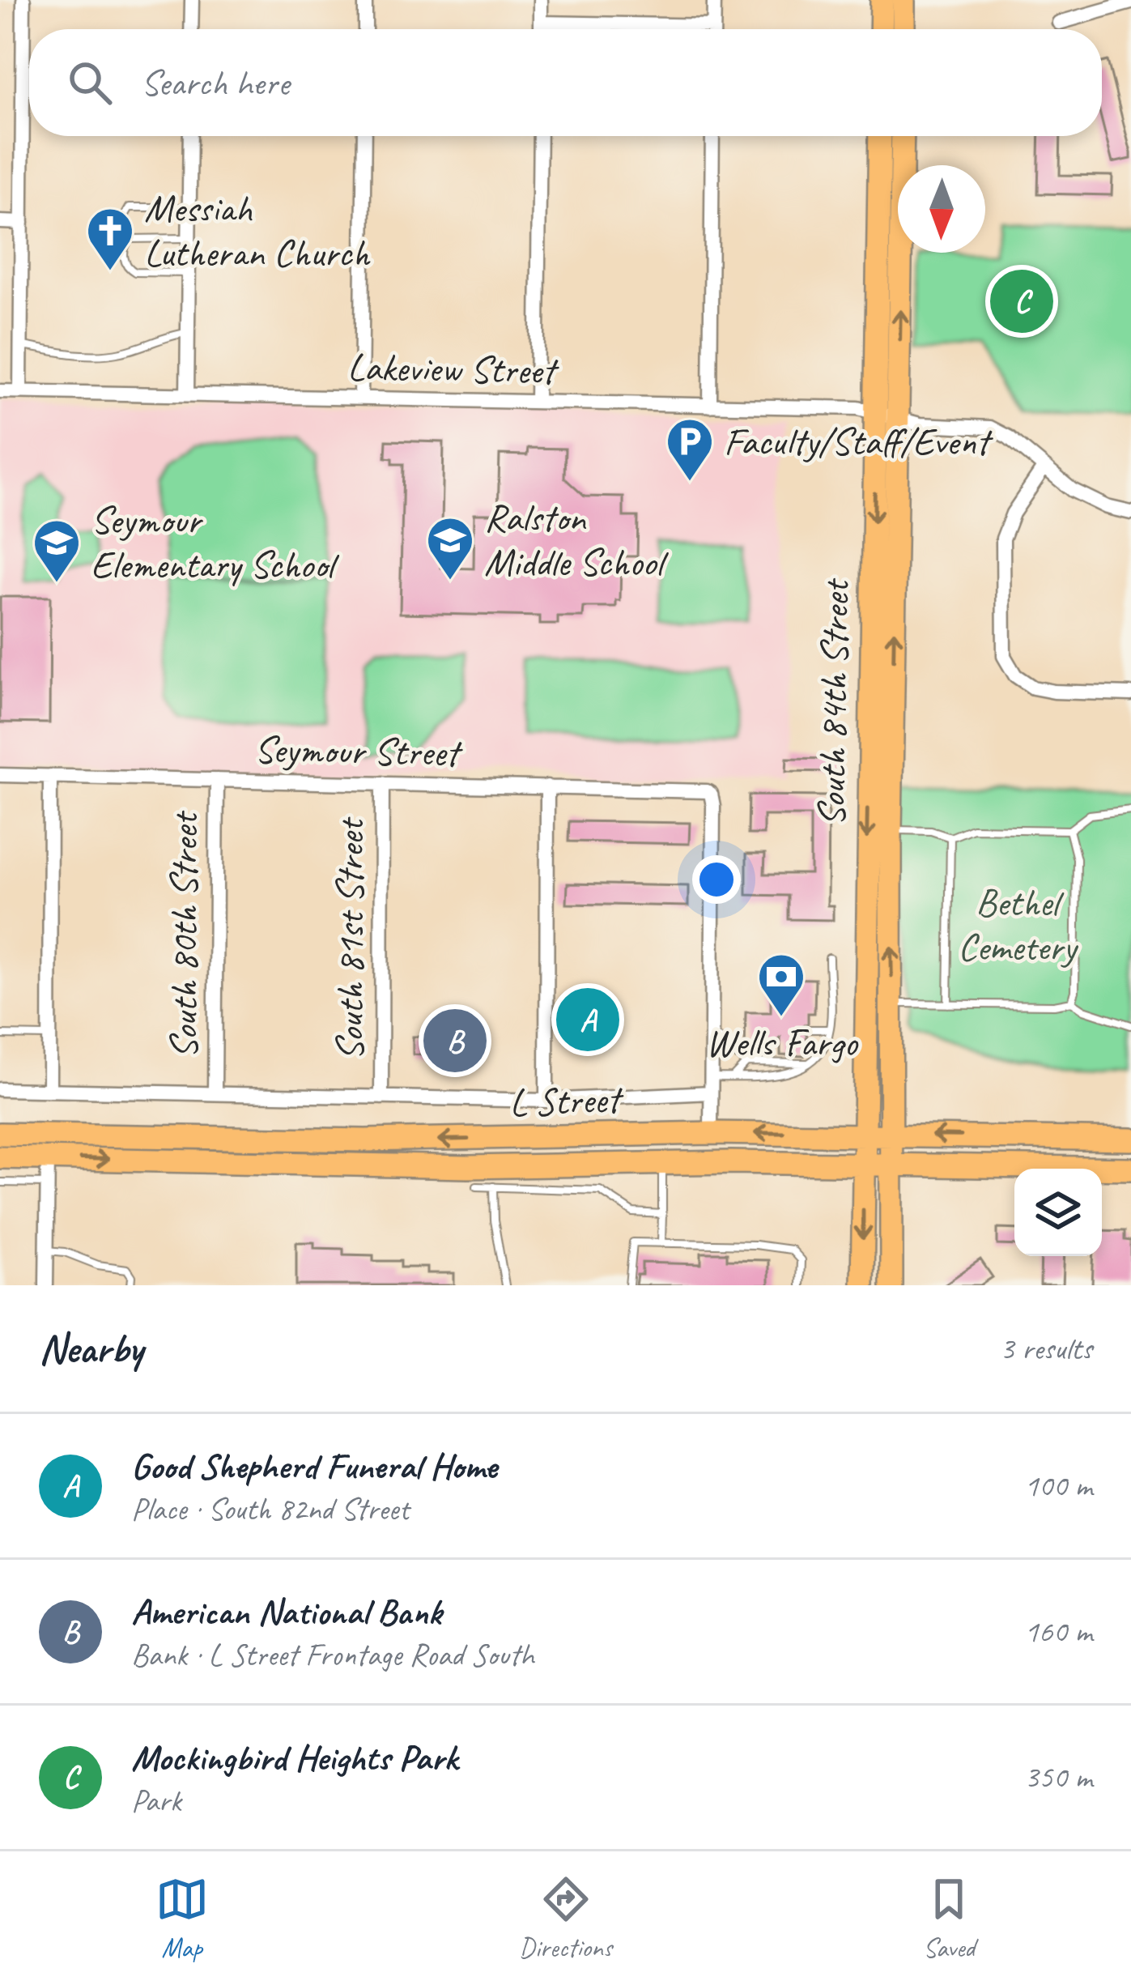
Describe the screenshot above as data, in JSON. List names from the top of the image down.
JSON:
{
  "streets": {
    "main road": ["South 84th Street", "L Street"],
    "street": [
      "Lakeview Street",
      "Seymour Street",
      "South 80th Street",
      "South 81st Street"
    ]
  },
  "crossings": [
    ["Lakeview Street", "South 84th Street"],
    ["South 84th Street", "L Street"],
    ["Seymour Street", "South 80th Street"],
    ["Seymour Street", "South 81st Street"]
  ],
  "parks": ["Bethel Cemetery"],
  "places": {
    "church": ["Messiah Lutheran Church"],
    "parking": ["Faculty/Staff/Event"],
    "school or university": ["Ralston Middle School", "Seymour Elementary School"],
    "bank": ["Wells Fargo"]
  },
  "north": "bottom",
  "page": {
    "search": "Search here",
    "pins": ["C", "A", "B"],
    "heading": ["Nearby", "3 results"],
    "list": [
      {
        "mark": "A",
        "name": "Good Shepherd Funeral Home",
        "note": "Place · South 82nd Street",
        "value": "100 m"
      },
      {
        "mark": "B",
        "name": "American National Bank",
        "note": "Bank · L Street Frontage Road South",
        "value": "160 m"
      },
      {
        "mark": "C",
        "name": "Mockingbird Heights Park",
        "note": "Park",
        "value": "350 m"
      }
    ],
    "nav": ["Map", "Directions", "Saved"]
  }
}
